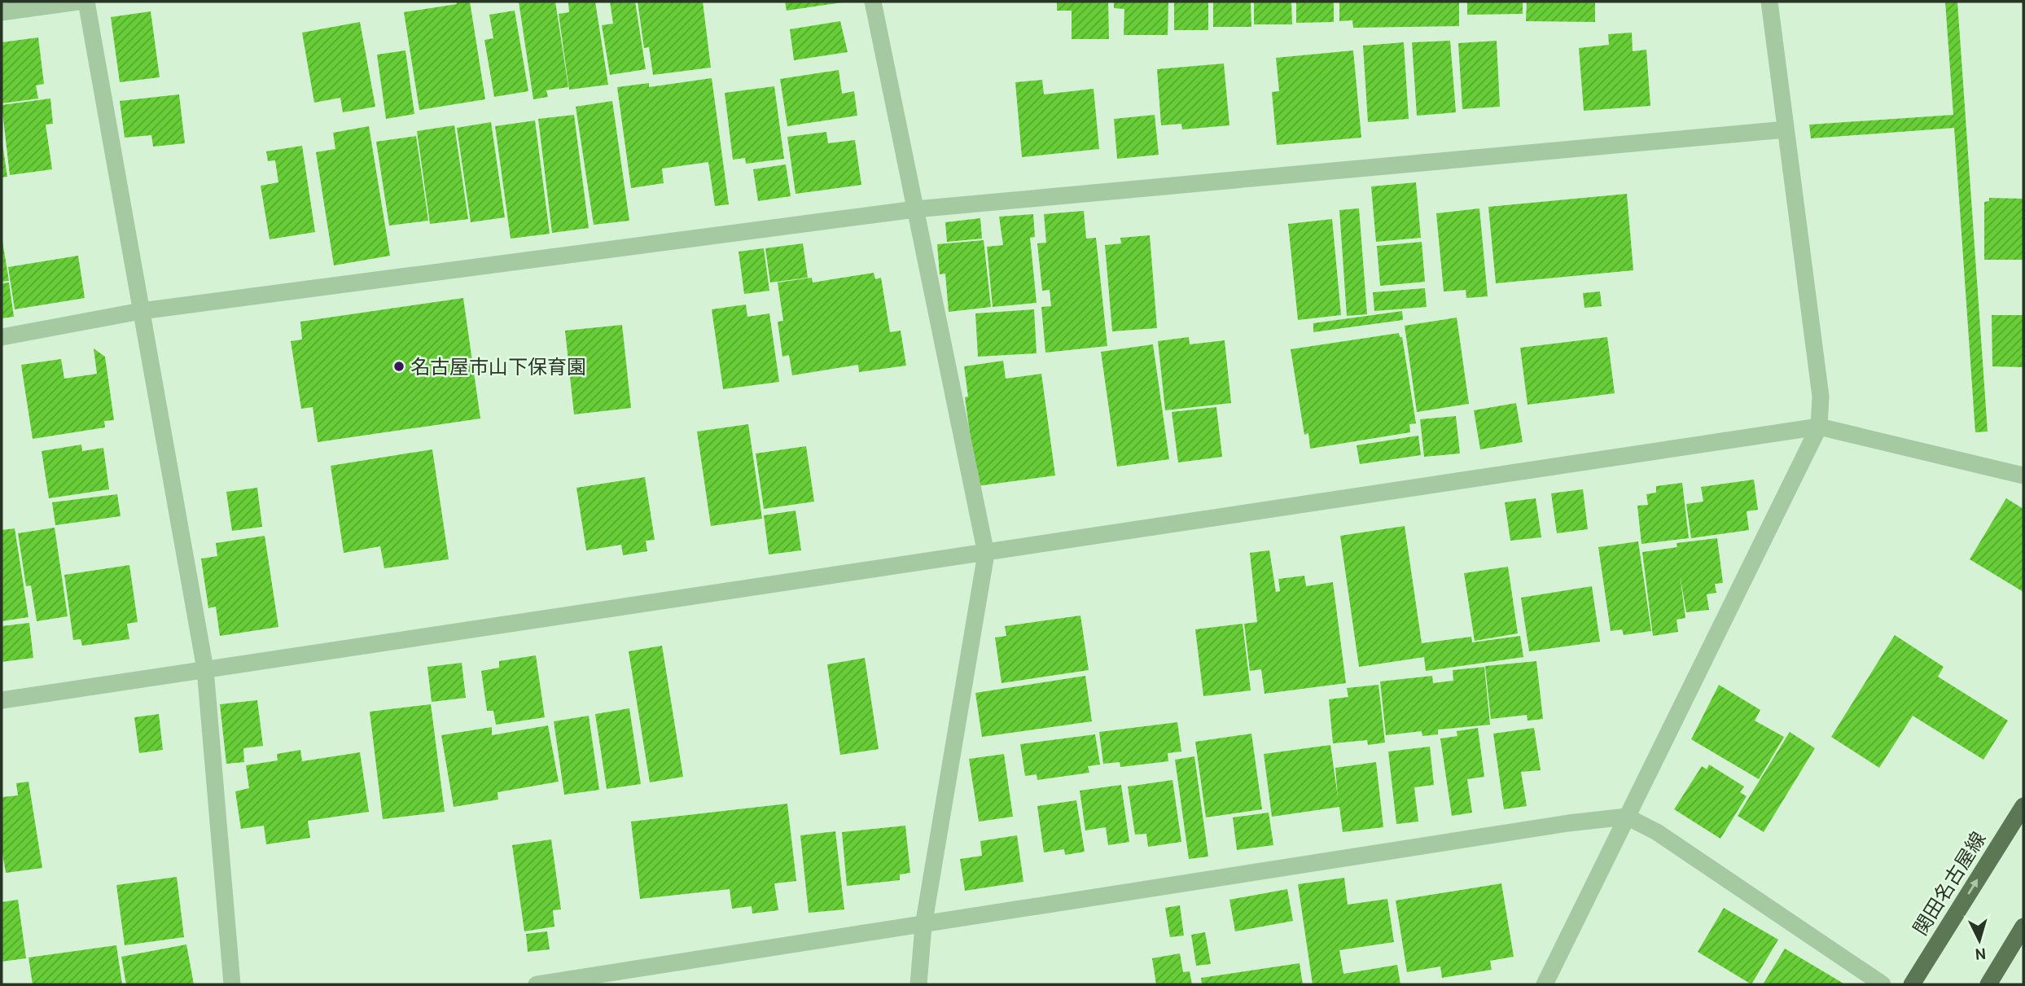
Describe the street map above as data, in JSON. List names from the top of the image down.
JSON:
{
  "streets": {
    "main road": ["関田名古屋線"]
  },
  "places": ["名古屋市山下保育園"],
  "north": "bottom"
}
